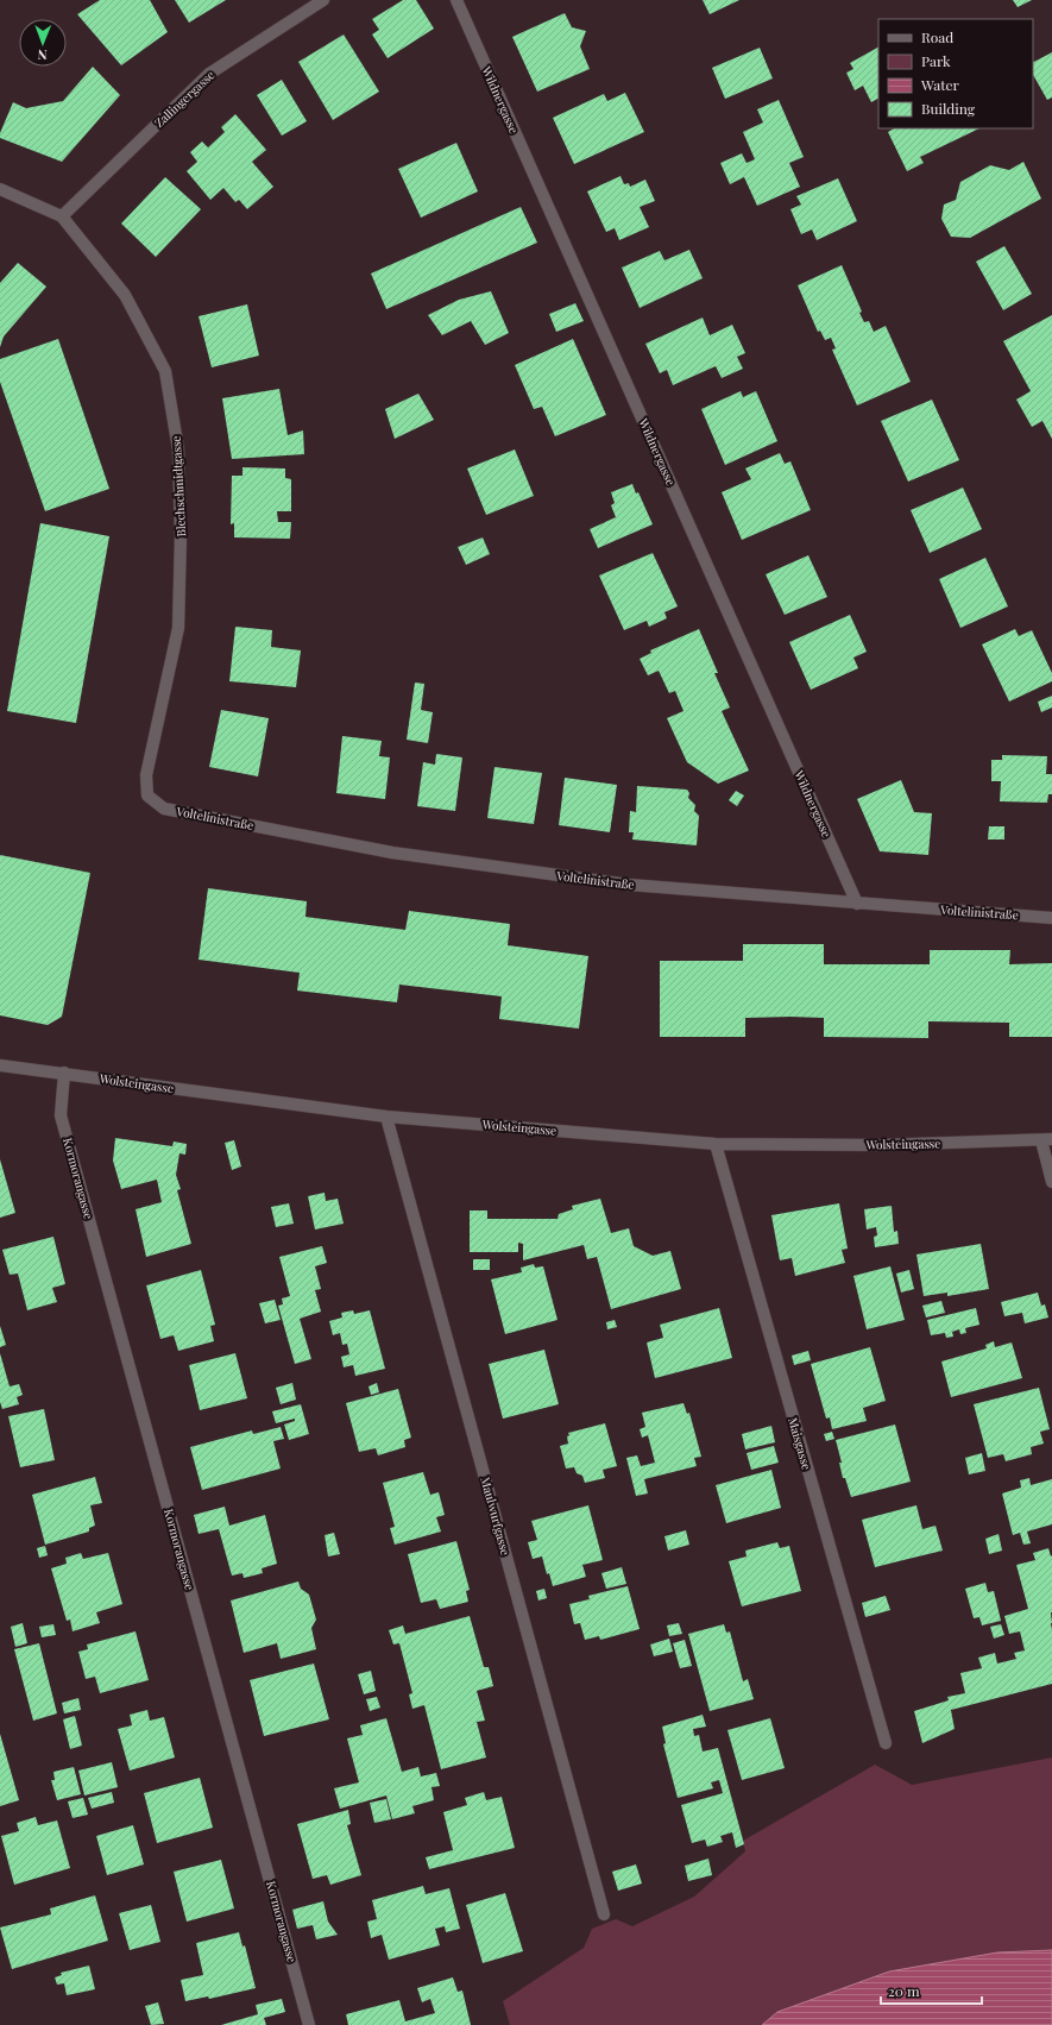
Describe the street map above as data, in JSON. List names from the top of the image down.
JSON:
{
  "streets": {
    "street": [
      "Zallingergasse",
      "Wildnergasse",
      "Blechschmidtgasse",
      "Voltelinistraße",
      "Wolsteingasse",
      "Kormorangasse",
      "Maisgasse",
      "Maulwurfgasse"
    ]
  },
  "crossings": [
    ["Zallingergasse", "Blechschmidtgasse"],
    ["Wildnergasse", "Voltelinistraße"],
    ["Blechschmidtgasse", "Voltelinistraße"],
    ["Wolsteingasse", "Kormorangasse"],
    ["Wolsteingasse", "Maisgasse"],
    ["Wolsteingasse", "Maulwurfgasse"]
  ],
  "legend": [
    "Road",
    "Park",
    "Water",
    "Building"
  ],
  "scale_bar": "20 m",
  "north": "bottom"
}
